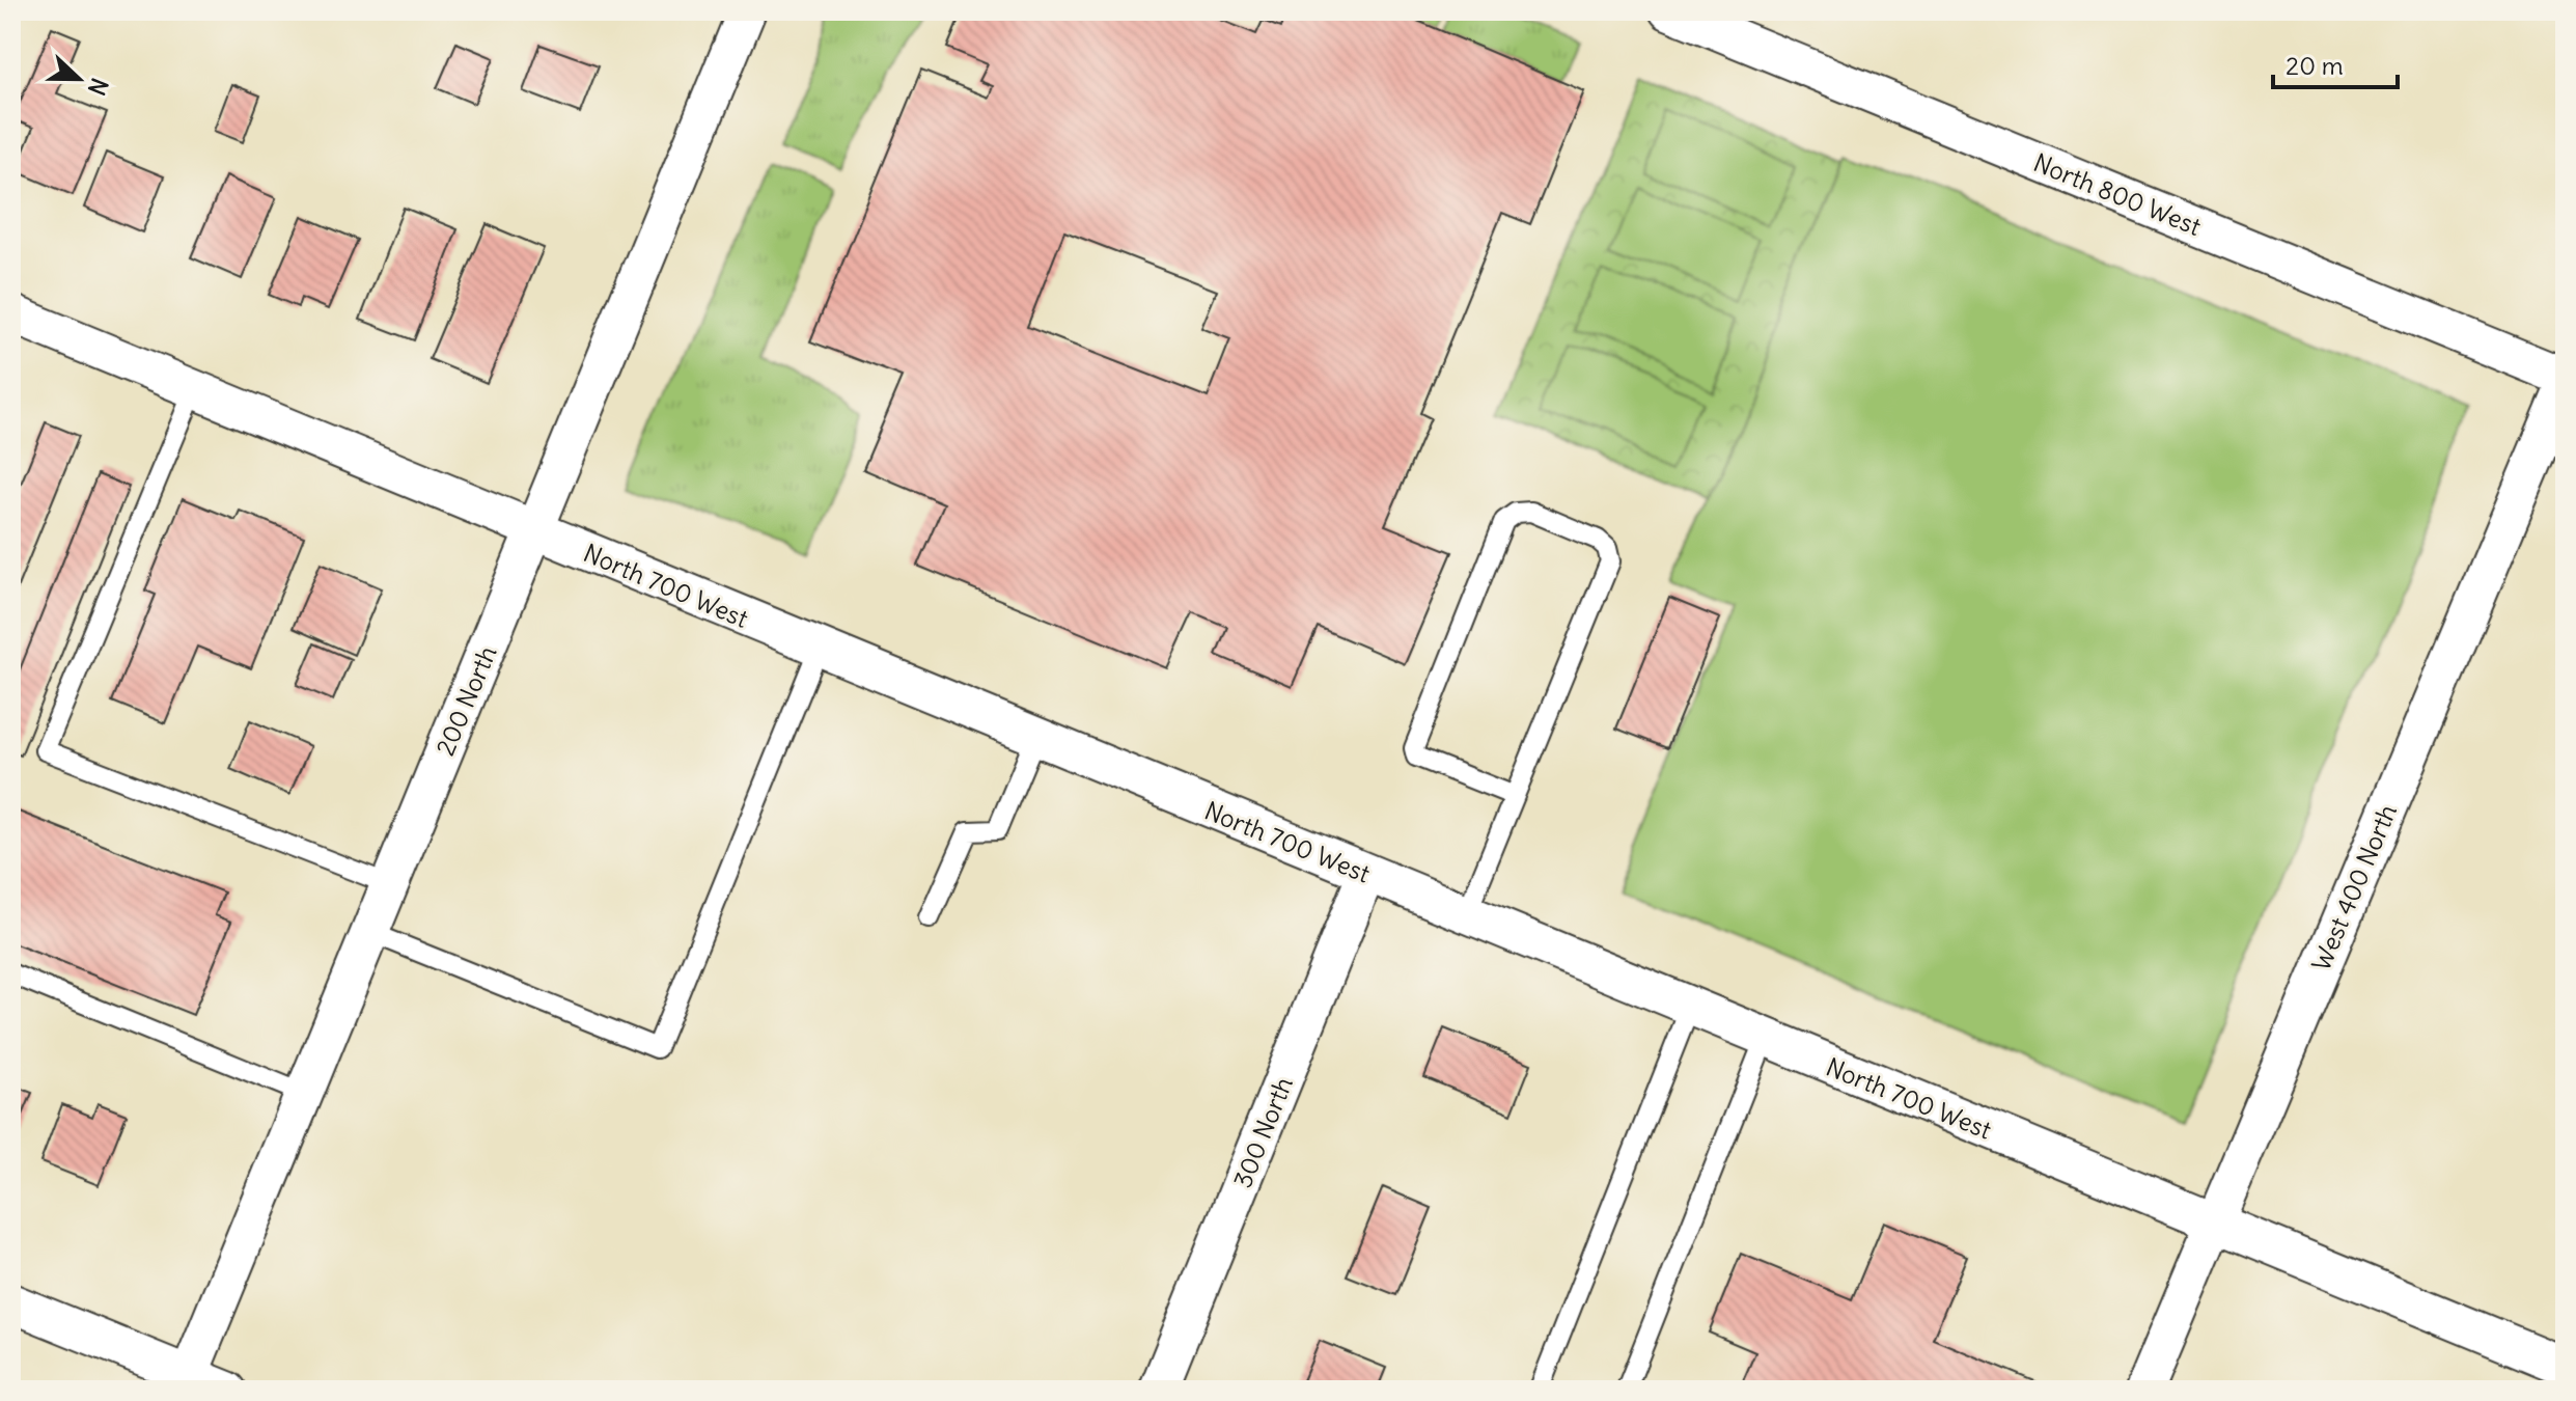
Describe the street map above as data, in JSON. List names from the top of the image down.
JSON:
{
  "streets": {
    "street": [
      "North 800 West",
      "North 700 West",
      "200 North",
      "West 400 North",
      "300 North"
    ]
  },
  "crossings": [
    ["North 700 West", "200 North"],
    ["North 700 West", "West 400 North"],
    ["North 700 West", "300 North"]
  ],
  "scale_bar": "20 m",
  "north": "right"
}
